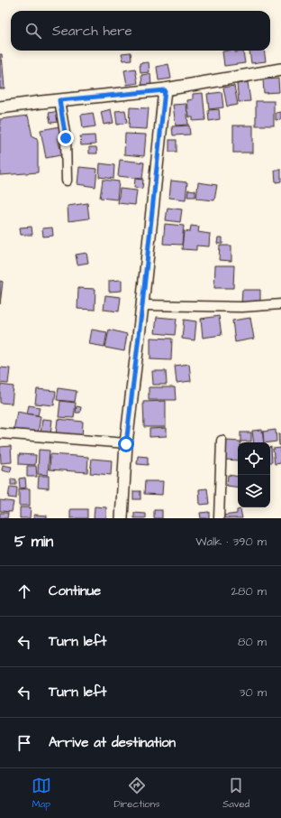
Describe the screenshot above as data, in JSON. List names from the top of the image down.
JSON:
{
  "page": {
    "search": "Search here",
    "heading": ["5 min", "Walk · 390 m"],
    "list": [
      ["Continue", "280 m"],
      ["Turn left", "80 m"],
      ["Turn left", "30 m"],
      "Arrive at destination"
    ],
    "nav": ["Map", "Directions", "Saved"]
  }
}
